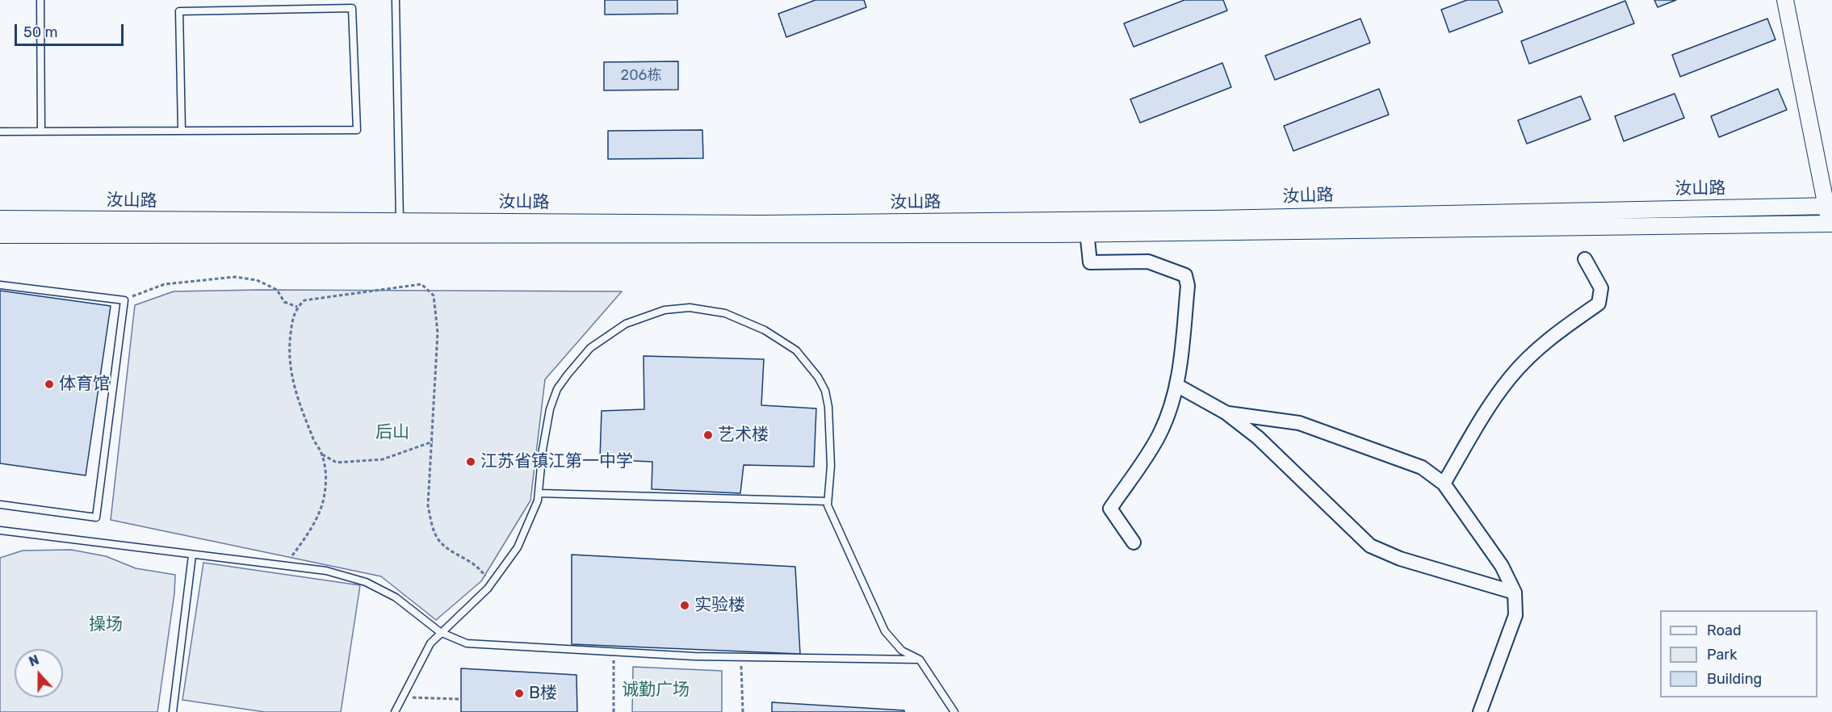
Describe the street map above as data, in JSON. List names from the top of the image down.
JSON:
{
  "streets": {
    "street": ["汝山路"]
  },
  "parks": ["后山", "操场", "诚勤广场"],
  "places": [
    "体育馆",
    "艺术楼",
    "江苏省镇江第一中学",
    "实验楼",
    "B楼"
  ],
  "house_numbers": ["206栋"],
  "legend": ["Road", "Park", "Building"],
  "scale_bar": "50 m",
  "north": "top"
}
